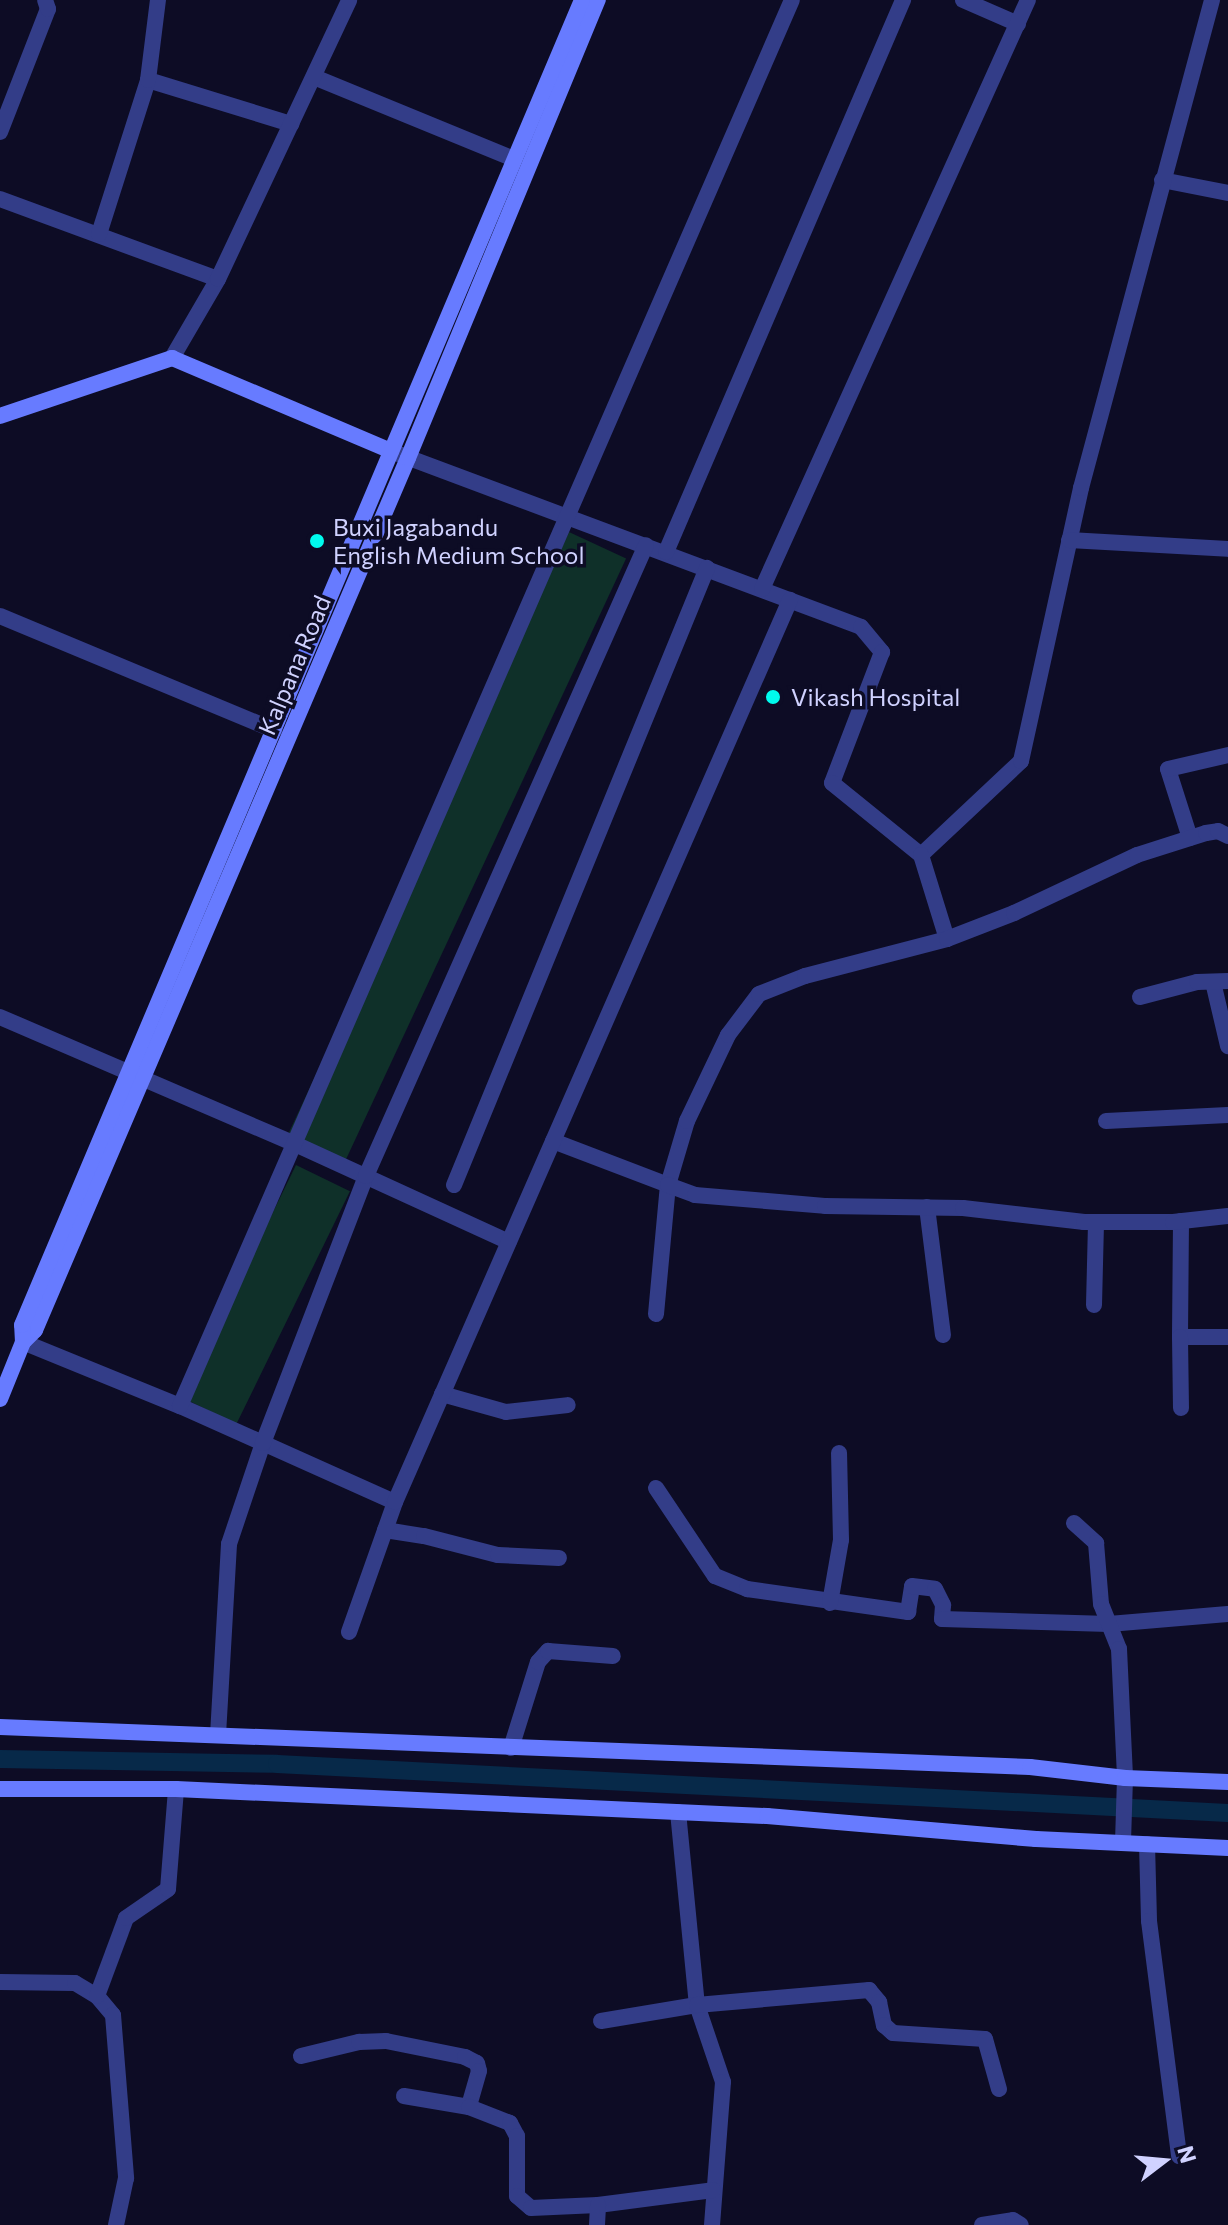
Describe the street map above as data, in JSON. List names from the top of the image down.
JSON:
{
  "streets": {
    "street": ["Kalpana Road"]
  },
  "places": ["Buxi Jagabandu English Medium School", "Vikash Hospital"],
  "north": "right"
}
